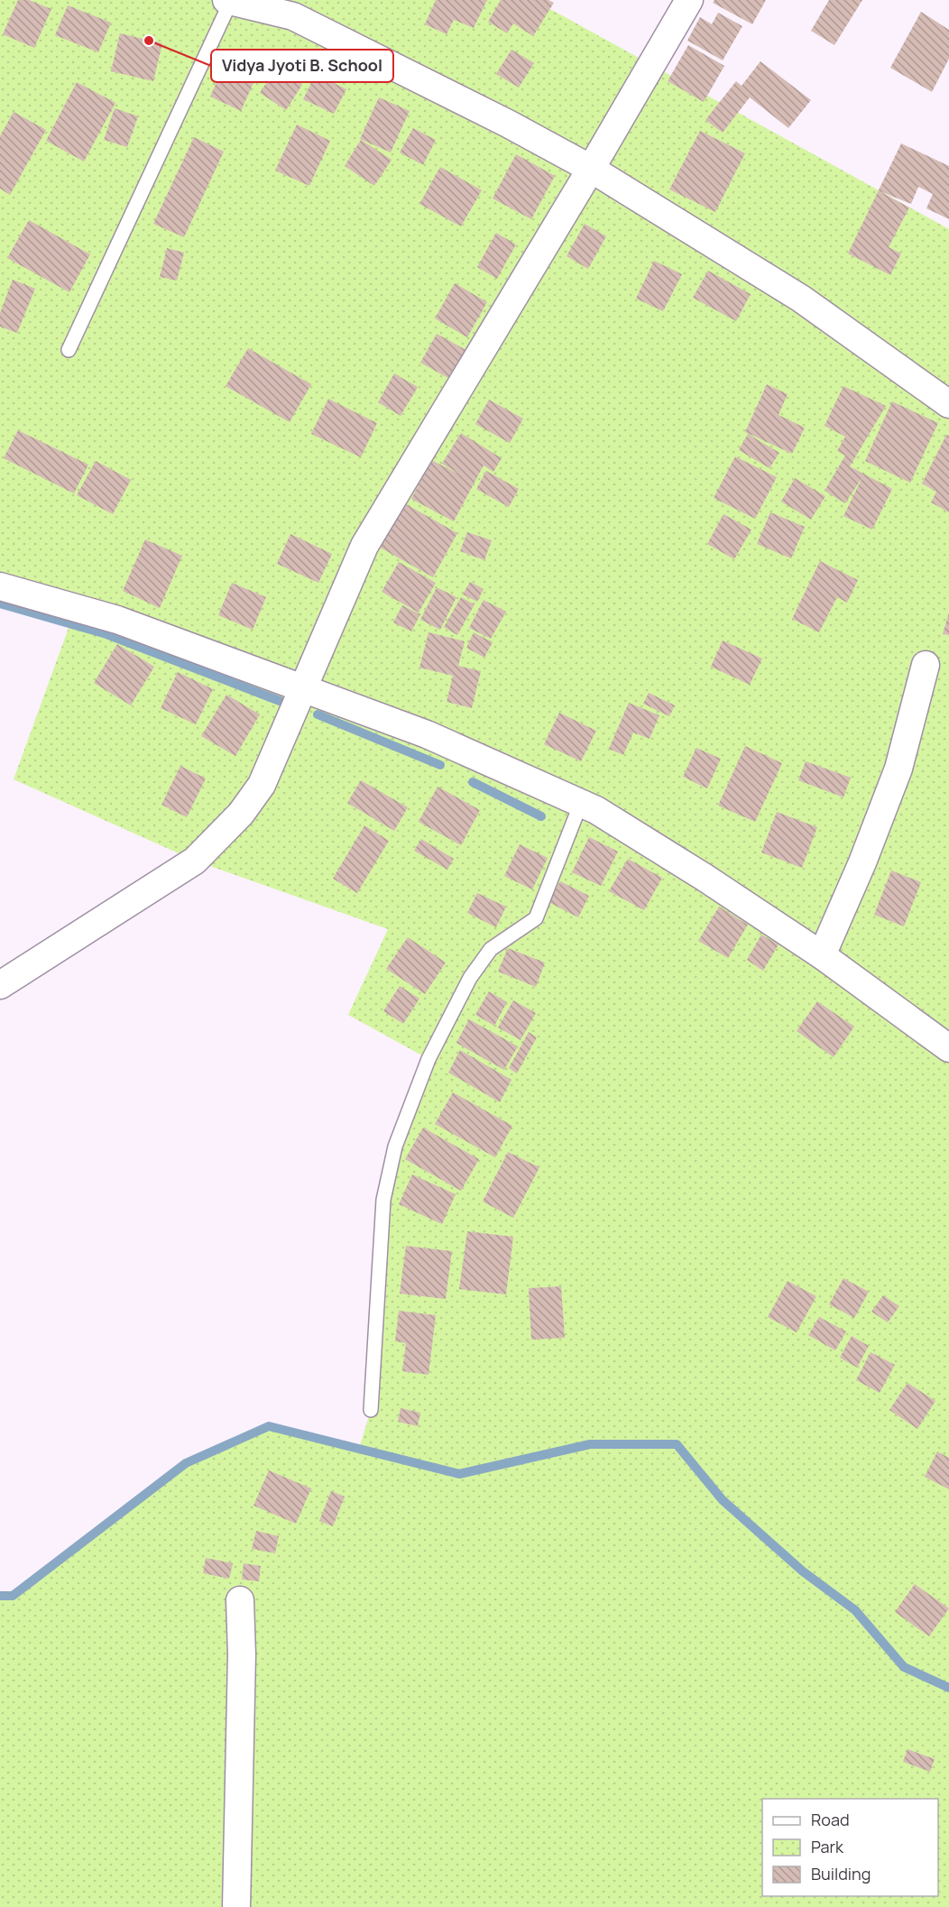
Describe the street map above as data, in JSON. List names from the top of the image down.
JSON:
{
  "places": ["Vidya Jyoti B. School"],
  "legend": ["Road", "Park", "Building"]
}
